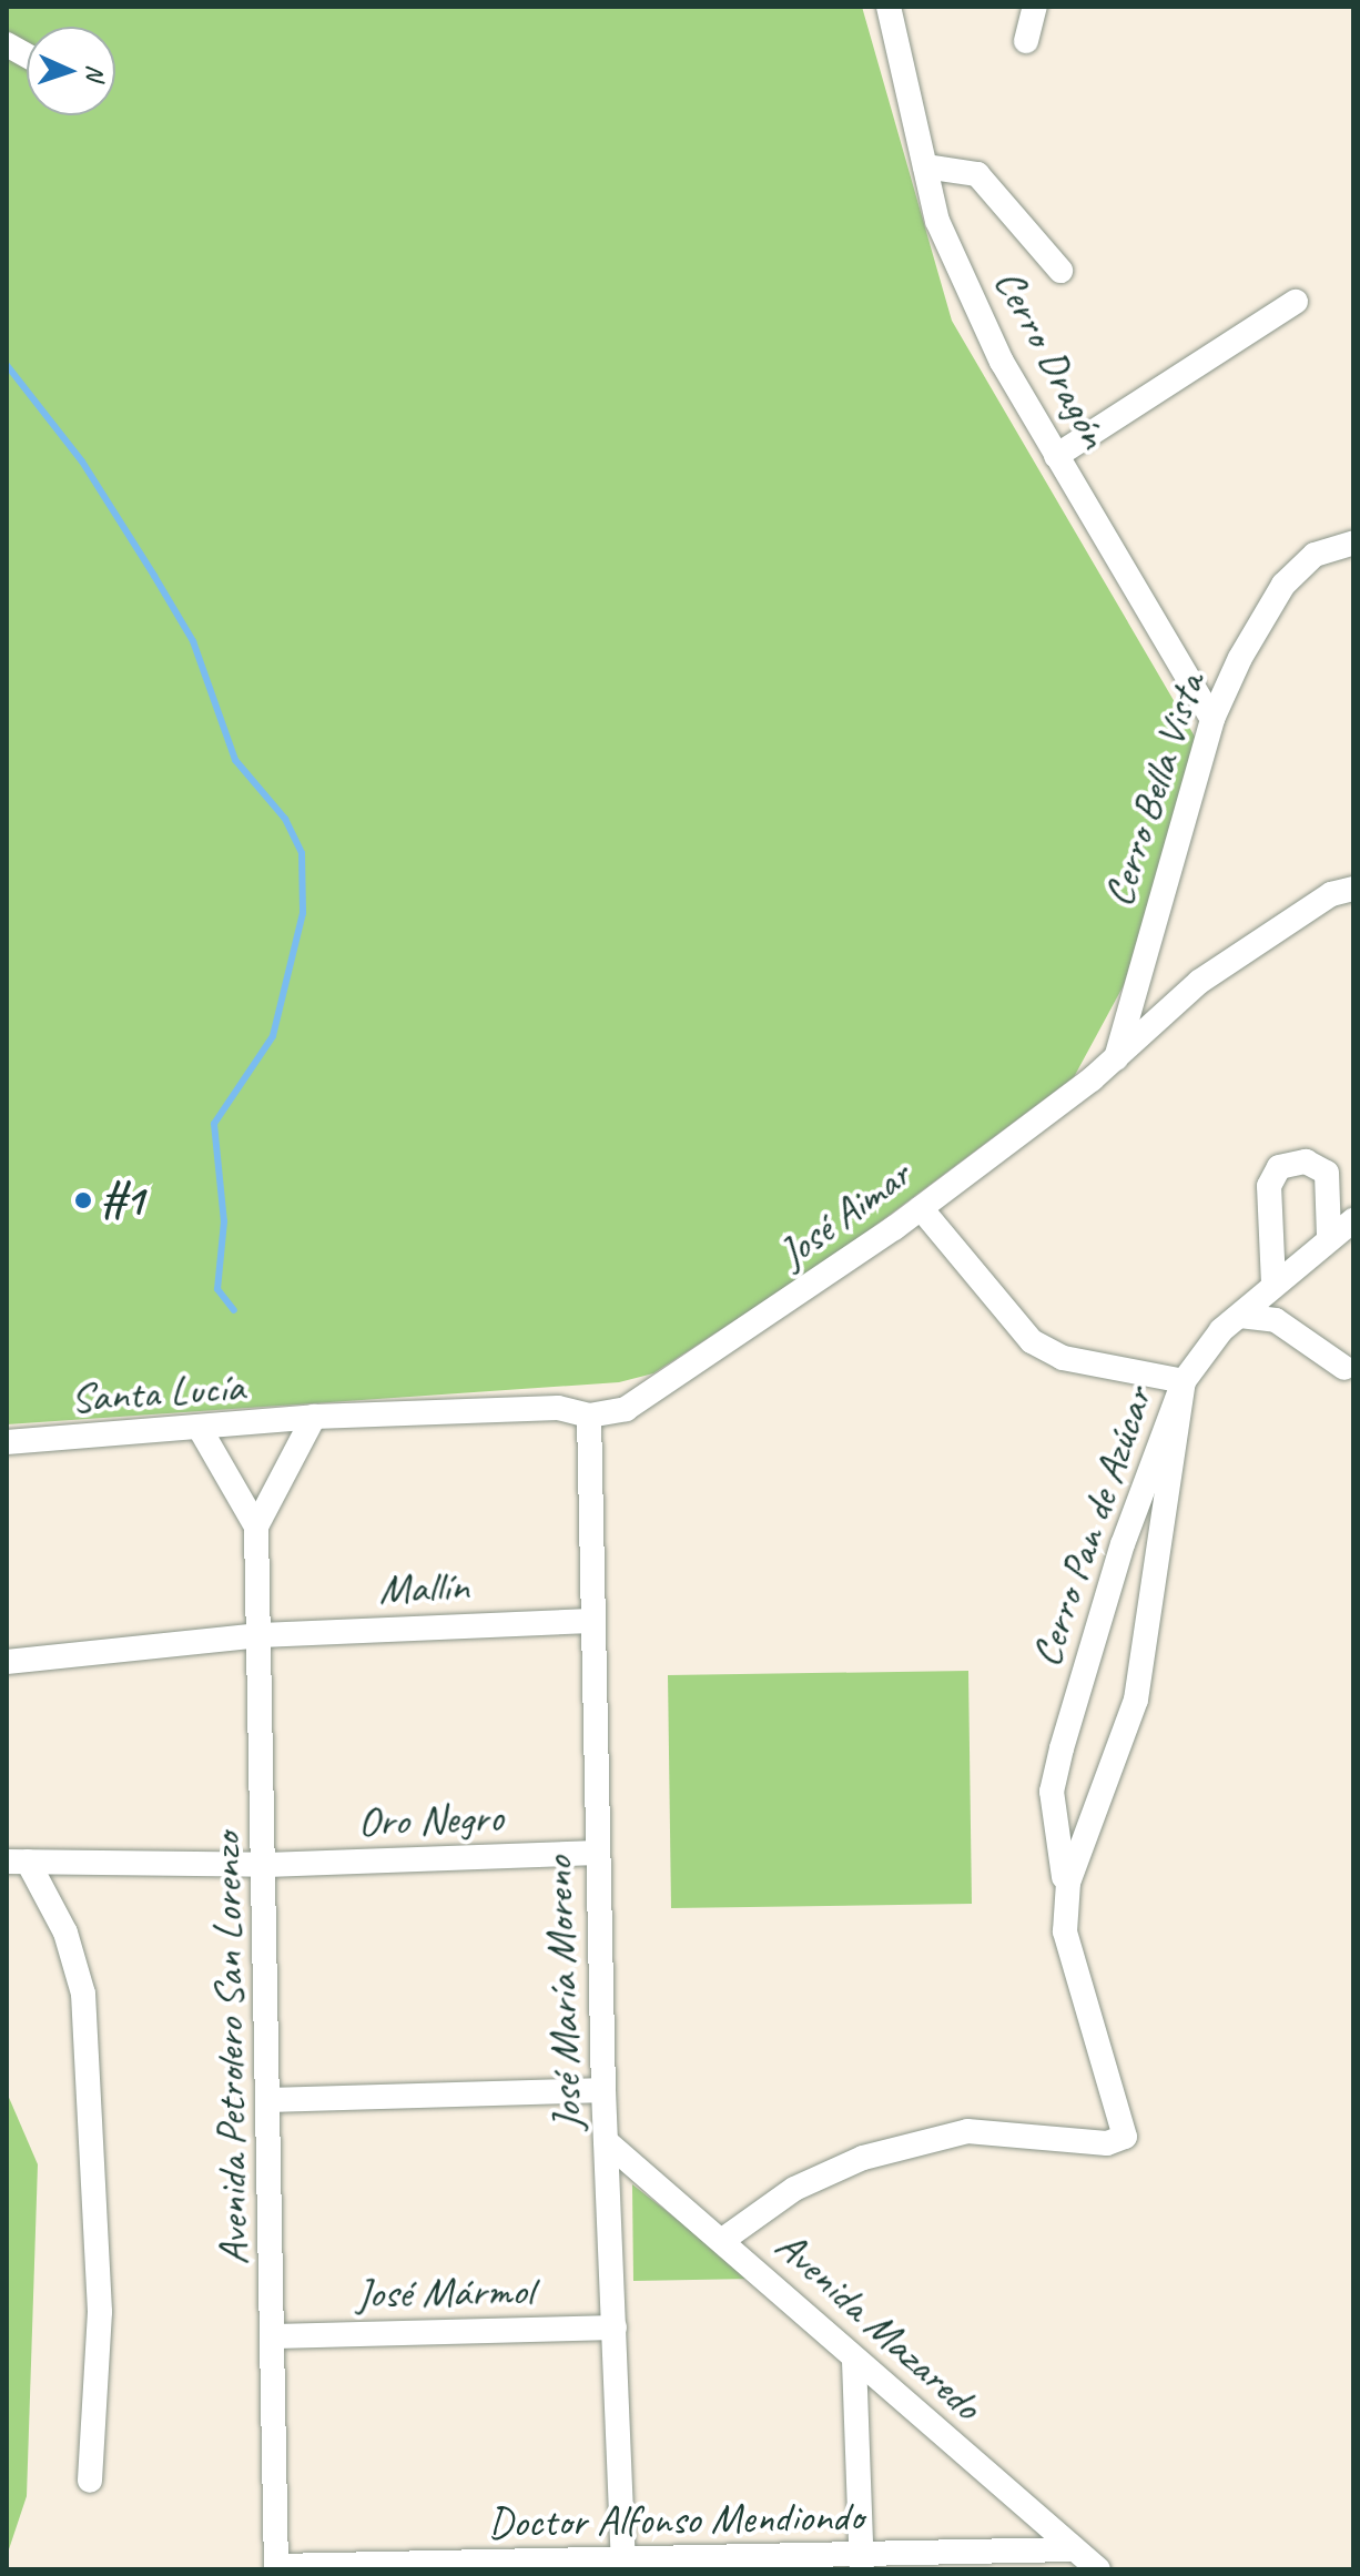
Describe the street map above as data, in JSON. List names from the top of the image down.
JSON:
{
  "streets": {
    "street": [
      "Cerro Dragón",
      "Cerro Bella Vista",
      "José Aimar",
      "Santa Lucía",
      "Cerro Pan de Azúcar",
      "Mallín",
      "Oro Negro",
      "José María Moreno",
      "Avenida Petrolero San Lorenzo",
      "José Mármol",
      "Avenida Mazaredo",
      "Doctor Alfonso Mendiondo"
    ]
  },
  "crossings": [
    ["Cerro Dragón", "Cerro Bella Vista"],
    ["Cerro Bella Vista", "José Aimar"],
    ["José Aimar", "Santa Lucía"],
    ["José Aimar", "José María Moreno"],
    ["Santa Lucía", "Avenida Petrolero San Lorenzo"],
    ["Cerro Pan de Azúcar", "Avenida Mazaredo"],
    ["Mallín", "José María Moreno"],
    ["Mallín", "Avenida Petrolero San Lorenzo"],
    ["Oro Negro", "José María Moreno"],
    ["Oro Negro", "Avenida Petrolero San Lorenzo"],
    ["José María Moreno", "José Mármol"],
    ["José María Moreno", "Avenida Mazaredo"],
    ["José María Moreno", "Doctor Alfonso Mendiondo"],
    ["Avenida Petrolero San Lorenzo", "José Mármol"],
    ["Avenida Petrolero San Lorenzo", "Doctor Alfonso Mendiondo"],
    ["Avenida Mazaredo", "Doctor Alfonso Mendiondo"]
  ],
  "places": ["#1"],
  "north": "right"
}
